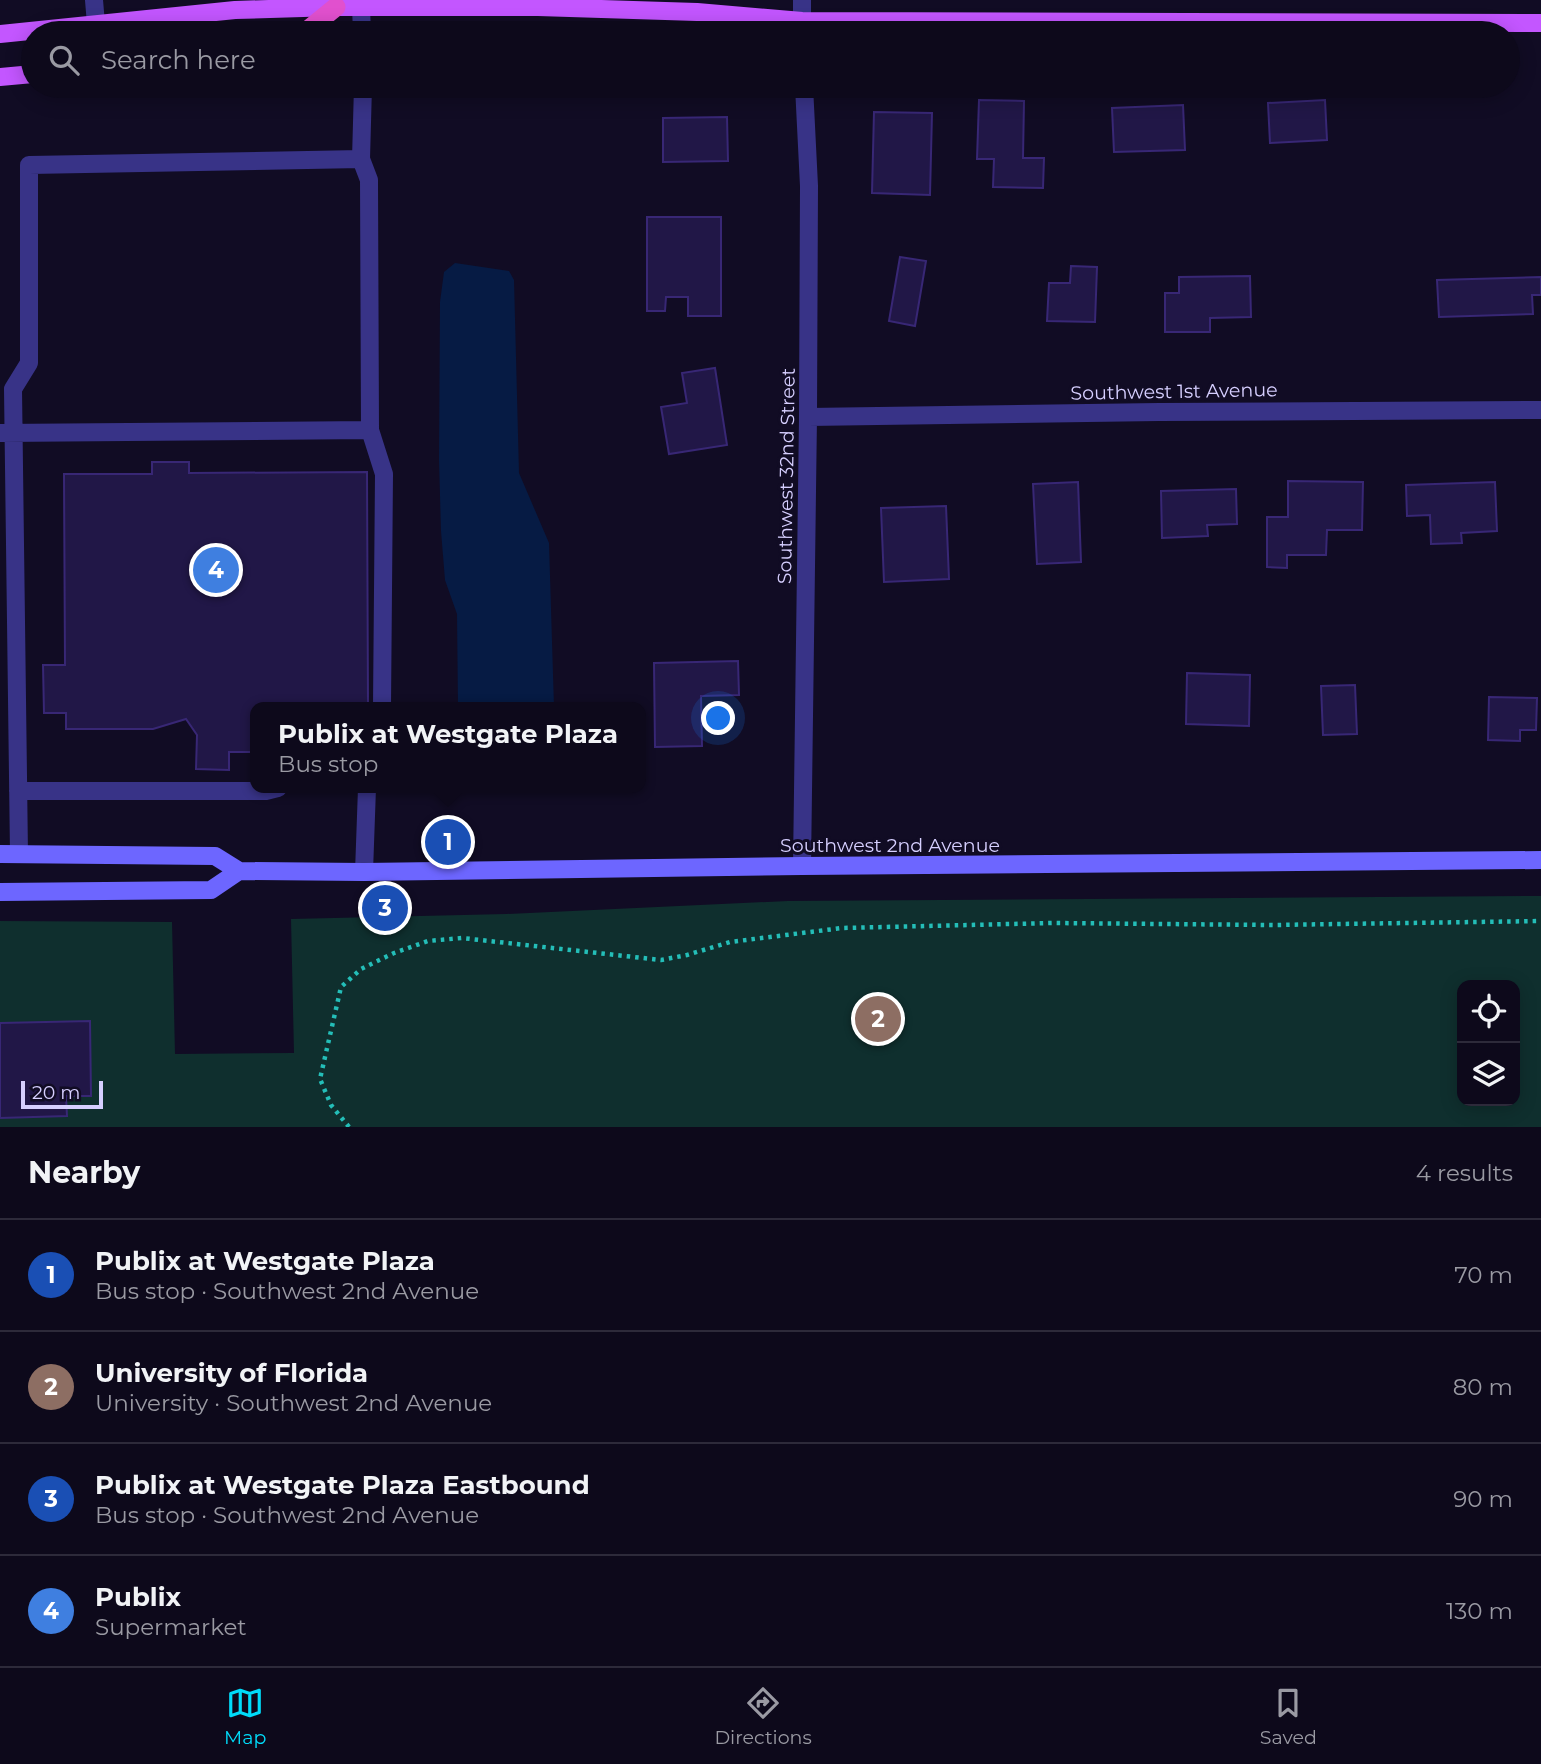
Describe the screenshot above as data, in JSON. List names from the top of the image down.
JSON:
{
  "streets": {
    "main road": ["Southwest 2nd Avenue"],
    "street": ["Southwest 1st Avenue", "Southwest 32nd Street"]
  },
  "crossings": [
    ["Southwest 1st Avenue", "Southwest 32nd Street"],
    ["Southwest 32nd Street", "Southwest 2nd Avenue"]
  ],
  "scale_bar": "20 m",
  "page": {
    "search": "Search here",
    "pins": [
      "4",
      "1",
      "3",
      "2"
    ],
    "popup": ["Publix at Westgate Plaza", "Bus stop"],
    "scale": "20 m",
    "heading": ["Nearby", "4 results"],
    "list": [
      {
        "mark": "1",
        "name": "Publix at Westgate Plaza",
        "note": "Bus stop · Southwest 2nd Avenue",
        "value": "70 m"
      },
      {
        "mark": "2",
        "name": "University of Florida",
        "note": "University · Southwest 2nd Avenue",
        "value": "80 m"
      },
      {
        "mark": "3",
        "name": "Publix at Westgate Plaza Eastbound",
        "note": "Bus stop · Southwest 2nd Avenue",
        "value": "90 m"
      },
      {
        "mark": "4",
        "name": "Publix",
        "note": "Supermarket",
        "value": "130 m"
      }
    ],
    "nav": ["Map", "Directions", "Saved"]
  }
}
